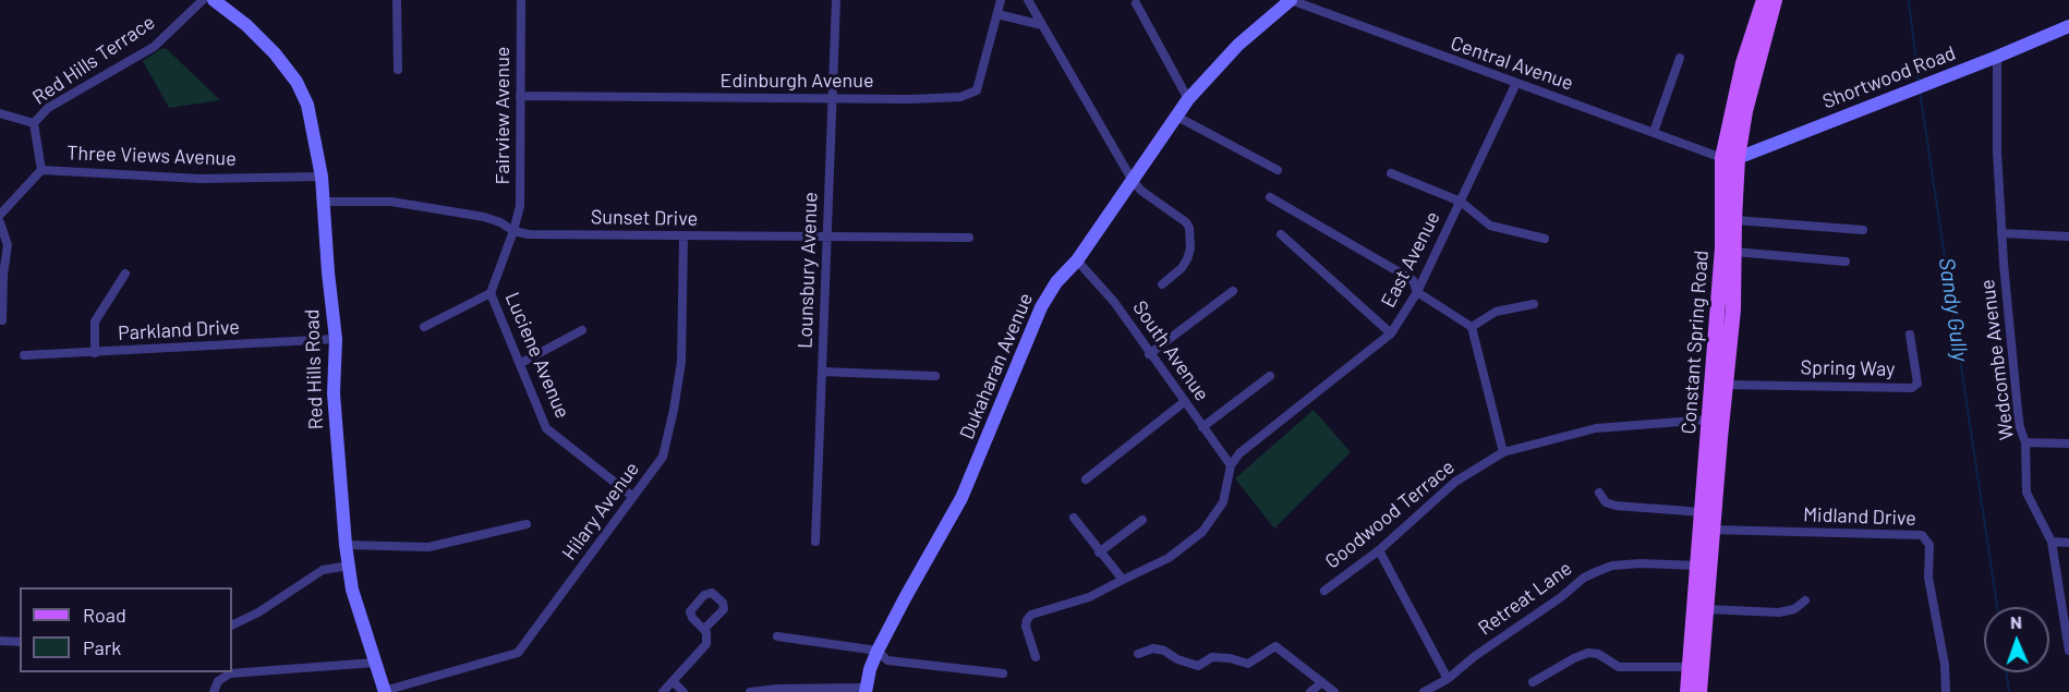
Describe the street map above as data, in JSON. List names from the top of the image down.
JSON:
{
  "streets": {
    "main road": [
      "Shortwood Road",
      "Constant Spring Road",
      "Dukaharan Avenue",
      "Red Hills Road"
    ],
    "street": [
      "Red Hills Terrace",
      "Central Avenue",
      "Edinburgh Avenue",
      "Fairview Avenue",
      "Three Views Avenue",
      "Sunset Drive",
      "East Avenue",
      "Lounsbury Avenue",
      "Parkland Drive",
      "South Avenue",
      "Luciene Avenue",
      "Wedcombe Avenue",
      "Spring Way",
      "Hilary Avenue",
      "Goodwood Terrace",
      "Midland Drive",
      "Retreat Lane"
    ]
  },
  "crossings": [
    ["Red Hills Terrace", "Three Views Avenue"],
    ["Central Avenue", "Shortwood Road"],
    ["Central Avenue", "East Avenue"],
    ["Central Avenue", "Constant Spring Road"],
    ["Central Avenue", "Dukaharan Avenue"],
    ["Shortwood Road", "Constant Spring Road"],
    ["Shortwood Road", "Wedcombe Avenue"],
    ["Edinburgh Avenue", "Fairview Avenue"],
    ["Edinburgh Avenue", "Lounsbury Avenue"],
    ["Fairview Avenue", "Sunset Drive"],
    ["Fairview Avenue", "Luciene Avenue"],
    ["Three Views Avenue", "Red Hills Road"],
    ["Sunset Drive", "Lounsbury Avenue"],
    ["Sunset Drive", "Luciene Avenue"],
    ["Sunset Drive", "Red Hills Road"],
    ["Sunset Drive", "Hilary Avenue"],
    ["East Avenue", "South Avenue"],
    ["Parkland Drive", "Red Hills Road"],
    ["Constant Spring Road", "Spring Way"],
    ["Constant Spring Road", "Goodwood Terrace"],
    ["Constant Spring Road", "Midland Drive"],
    ["Constant Spring Road", "Retreat Lane"],
    ["South Avenue", "Dukaharan Avenue"],
    ["Luciene Avenue", "Hilary Avenue"],
    ["Red Hills Road", "Hilary Avenue"]
  ],
  "water": ["Sandy Gully"],
  "legend": ["Road", "Park"],
  "north": "top"
}
